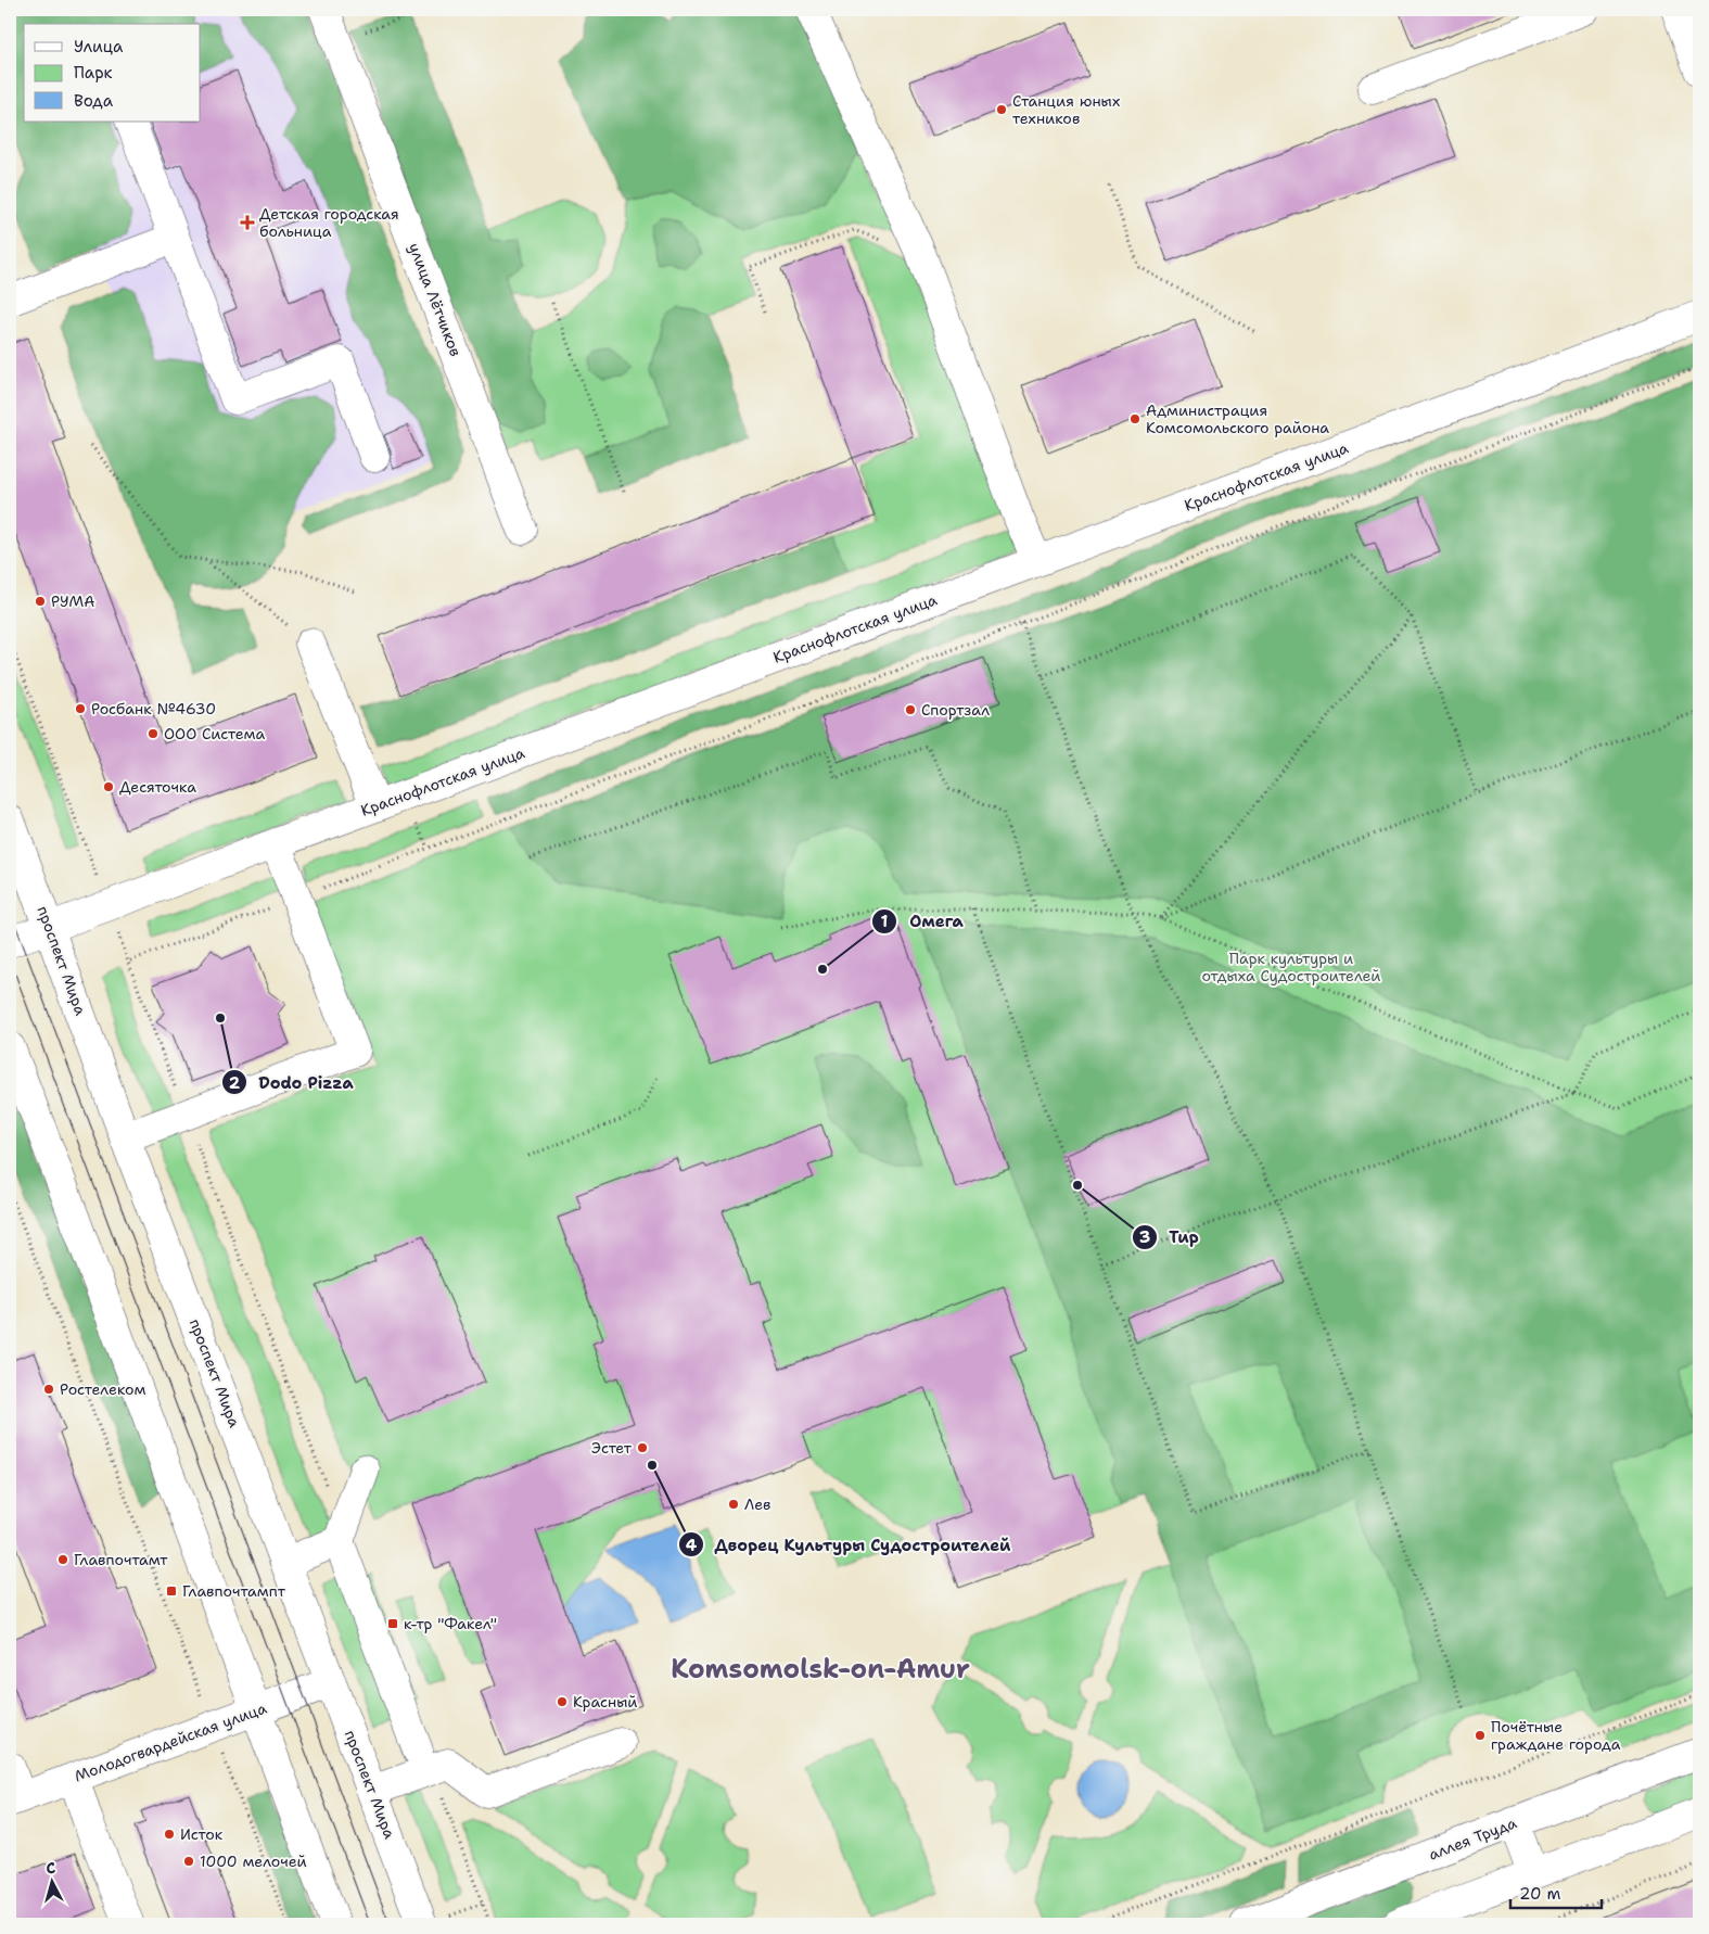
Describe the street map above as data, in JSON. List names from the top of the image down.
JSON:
{
  "streets": {
    "main road": [
      "улица Лётчиков",
      "Краснофлотская улица",
      "проспект Мира",
      "Молодогвардейская улица",
      "аллея Труда"
    ]
  },
  "crossings": [
    ["Краснофлотская улица", "проспект Мира"],
    ["проспект Мира", "Молодогвардейская улица"]
  ],
  "districts": ["Komsomolsk-on-Amur"],
  "parks": ["Парк культуры и отдыха Судостроителей"],
  "places": {
    "other": [
      "Станция юных техников",
      "Администрация Комсомольского района",
      "РУМА",
      "Росбанк №4630",
      "Спортзал",
      "ООО Система",
      "Десяточка",
      "Омега",
      "Dodo Pizza",
      "Тир",
      "Ростелеком",
      "Эстет",
      "Дворец Культуры Судостроителей",
      "Лев",
      "Главпочтамт",
      "Красный",
      "Почётные граждане города",
      "Исток",
      "1000 мелочей"
    ],
    "health": ["Детская городская больница"],
    "transit": ["Главпочтампт", "к-тр \"Факел\""]
  },
  "legend": ["Улица", "Парк", "Вода"],
  "scale_bar": "20 m",
  "north": "top"
}
